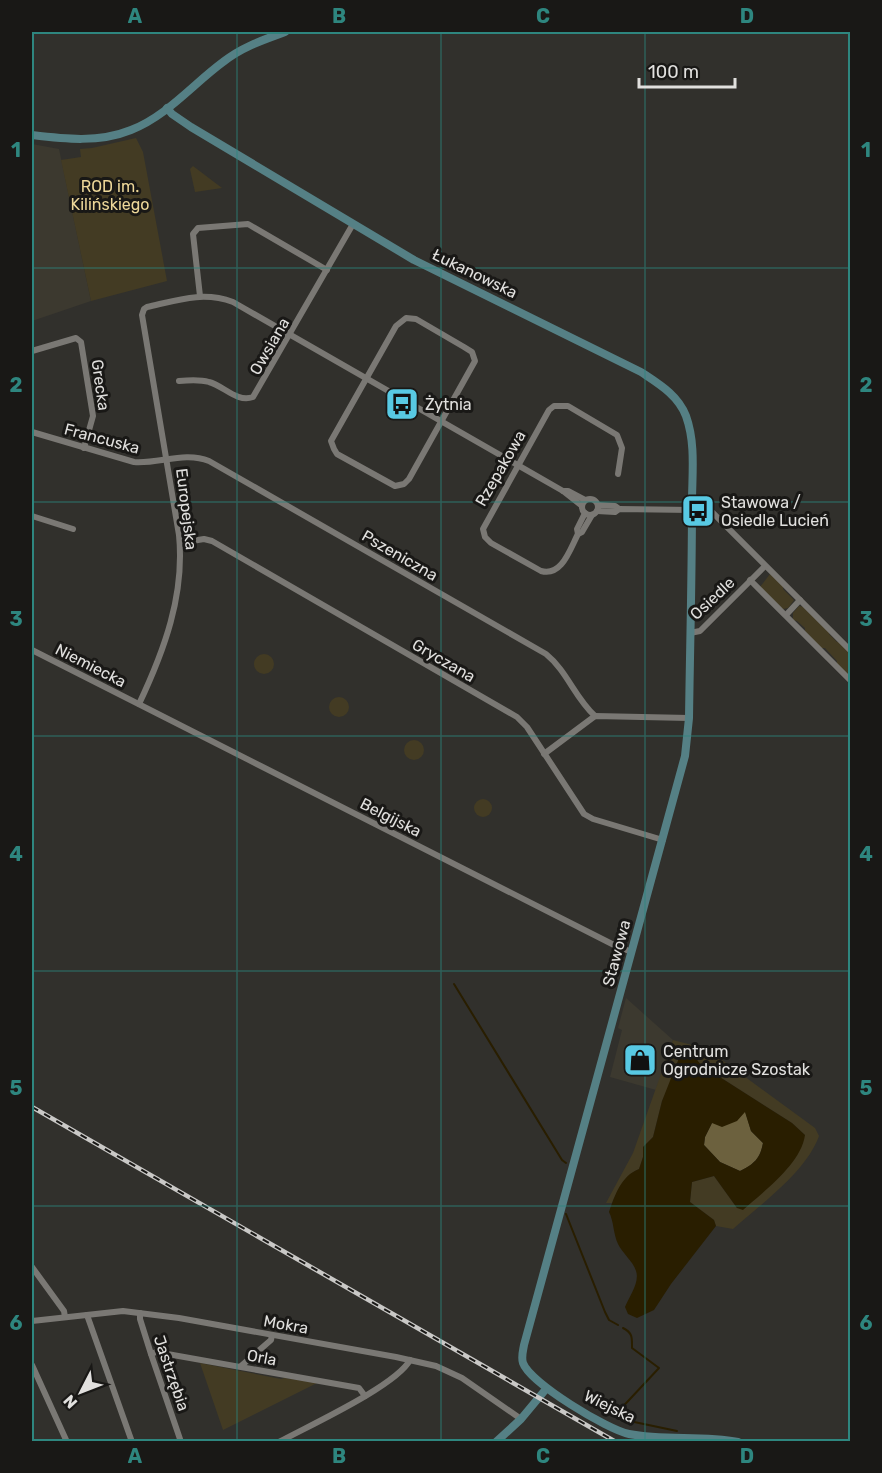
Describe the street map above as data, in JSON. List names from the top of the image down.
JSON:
{
  "streets": {
    "street": [
      "Łukanowska",
      "Owsiana",
      "Grecka",
      "Francuska",
      "Rzepakowa",
      "Europejska",
      "Pszeniczna",
      "Osiedle",
      "Gryczana",
      "Niemiecka",
      "Belgijska",
      "Stawowa",
      "Mokra",
      "Orla",
      "Jastrzębia",
      "Wiejska"
    ]
  },
  "crossings": [
    ["Łukanowska", "Owsiana"],
    ["Łukanowska", "Stawowa"],
    ["Grecka", "Francuska"],
    ["Francuska", "Europejska"],
    ["Francuska", "Pszeniczna"],
    ["Europejska", "Pszeniczna"],
    ["Europejska", "Gryczana"],
    ["Europejska", "Niemiecka"],
    ["Europejska", "Belgijska"],
    ["Osiedle", "Stawowa"],
    ["Gryczana", "Stawowa"],
    ["Niemiecka", "Belgijska"],
    ["Belgijska", "Stawowa"],
    ["Stawowa", "Wiejska"],
    ["Mokra", "Jastrzębia"],
    ["Orla", "Jastrzębia"]
  ],
  "parks": ["ROD im. Kilińskiego"],
  "places": {
    "bus stop": ["Żytnia", "Stawowa / Osiedle Lucień"],
    "shop": ["Centrum Ogrodnicze Szostak"]
  },
  "scale_bar": "100 m",
  "north": "bottom left",
  "grid": {
    "columns": [
      "A",
      "B",
      "C",
      "D"
    ],
    "rows": [
      "1",
      "2",
      "3",
      "4",
      "5",
      "6"
    ]
  }
}
